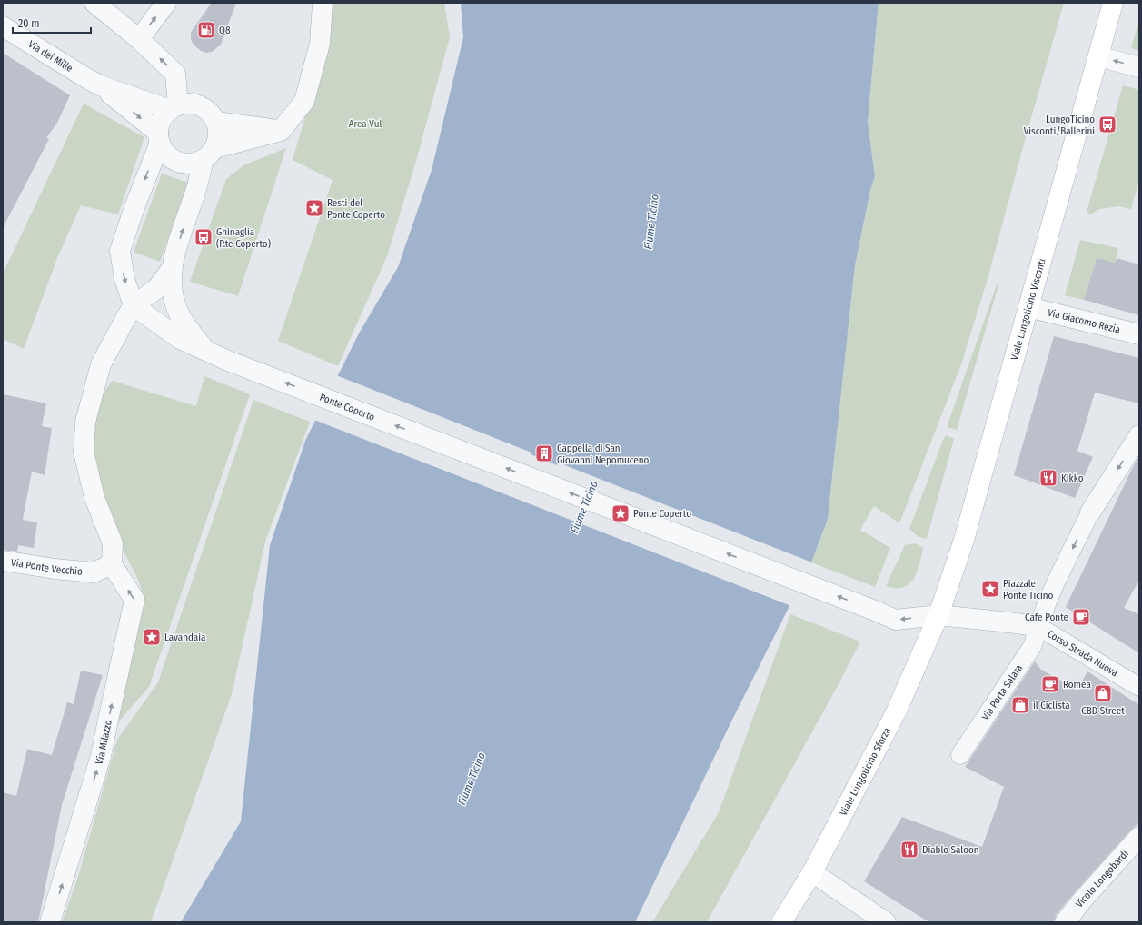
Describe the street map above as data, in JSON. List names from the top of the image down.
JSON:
{
  "streets": {
    "main road": ["Viale Lungoticino Visconti", "Viale Lungoticino Sforza"],
    "street": [
      "Via dei Mille",
      "Via Giacomo Rezia",
      "Ponte Coperto",
      "Via Ponte Vecchio",
      "Corso Strada Nuova",
      "Via Porta Salara",
      "Via Milazzo",
      "Vicolo Longobardi"
    ]
  },
  "crossings": [
    ["Viale Lungoticino Visconti", "Via Giacomo Rezia"],
    ["Viale Lungoticino Visconti", "Ponte Coperto"],
    ["Viale Lungoticino Visconti", "Corso Strada Nuova"],
    ["Viale Lungoticino Visconti", "Viale Lungoticino Sforza"],
    ["Ponte Coperto", "Corso Strada Nuova"],
    ["Ponte Coperto", "Viale Lungoticino Sforza"],
    ["Via Ponte Vecchio", "Via Milazzo"],
    ["Corso Strada Nuova", "Via Porta Salara"],
    ["Corso Strada Nuova", "Viale Lungoticino Sforza"]
  ],
  "one_way": ["Ponte Coperto", "Via Milazzo"],
  "water": ["Fiume Ticino"],
  "parks": ["Area Vul"],
  "places": {
    "fuel station": ["Q8"],
    "bus stop": ["LungoTicino Visconti/Ballerini", "Ghinaglia (P.te Coperto)"],
    "place": [
      "Resti del Ponte Coperto",
      "Ponte Coperto",
      "Piazzale Ponte Ticino",
      "Lavandaia"
    ],
    "building": ["Cappella di San Giovanni Nepomuceno"],
    "restaurant": ["Kikko", "Diablo Saloon"],
    "cafe": ["Cafe Ponte", "Romea"],
    "shop": ["CBD Street", "il Ciclista"]
  },
  "scale_bar": "20 m"
}
